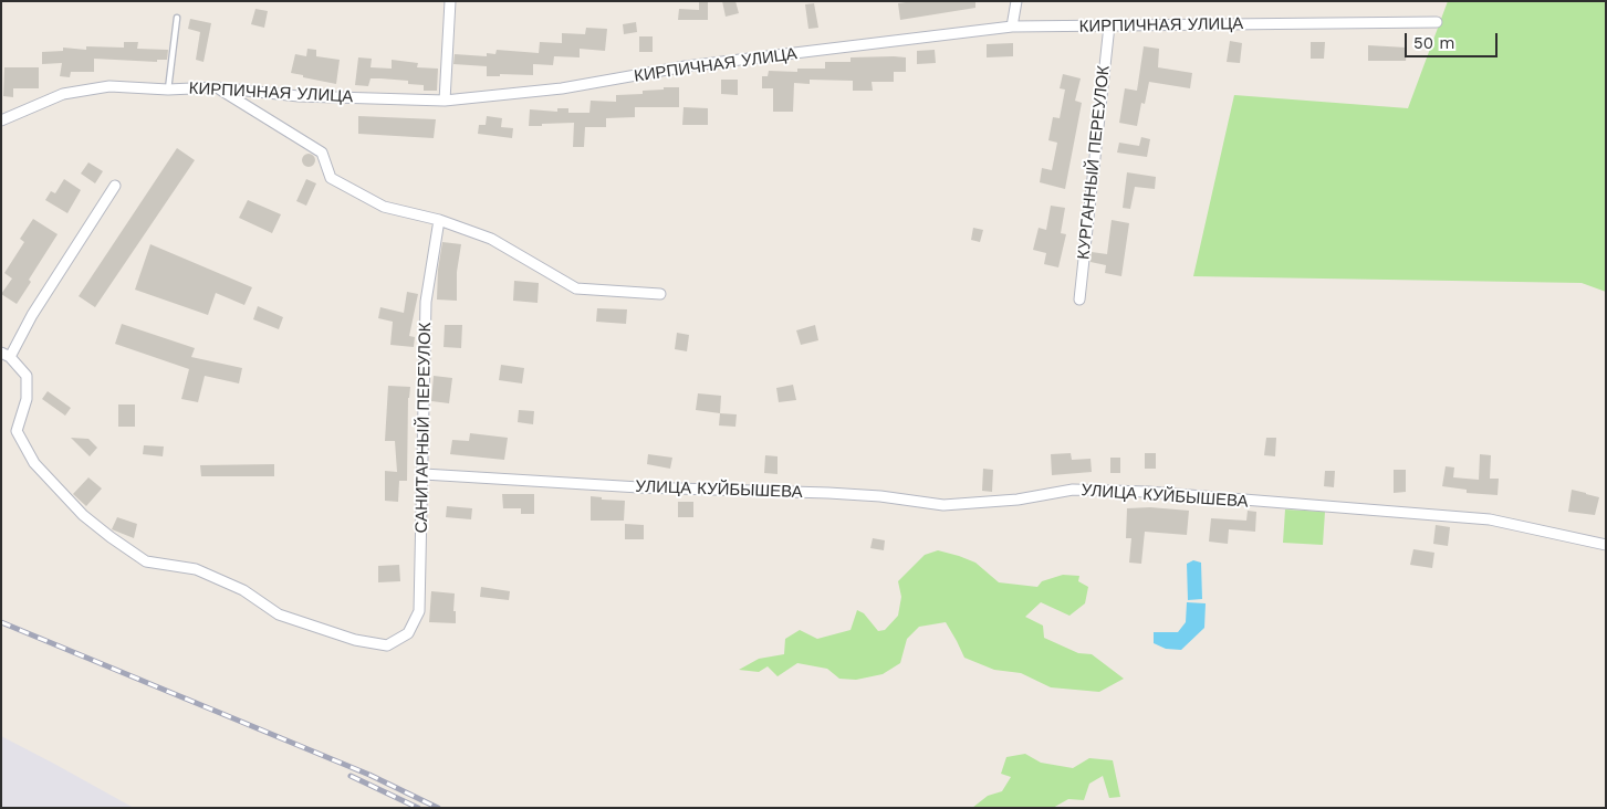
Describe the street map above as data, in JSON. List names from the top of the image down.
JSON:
{
  "streets": {
    "street": [
      "КИРПИЧНАЯ УЛИЦА",
      "КУРГАННЫЙ ПЕРЕУЛОК",
      "САНИТАРНЫЙ ПЕРЕУЛОК",
      "УЛИЦА КУЙБЫШЕВА"
    ]
  },
  "crossings": [
    ["КИРПИЧНАЯ УЛИЦА", "КУРГАННЫЙ ПЕРЕУЛОК"],
    ["САНИТАРНЫЙ ПЕРЕУЛОК", "УЛИЦА КУЙБЫШЕВА"]
  ],
  "scale_bar": "50 m"
}
